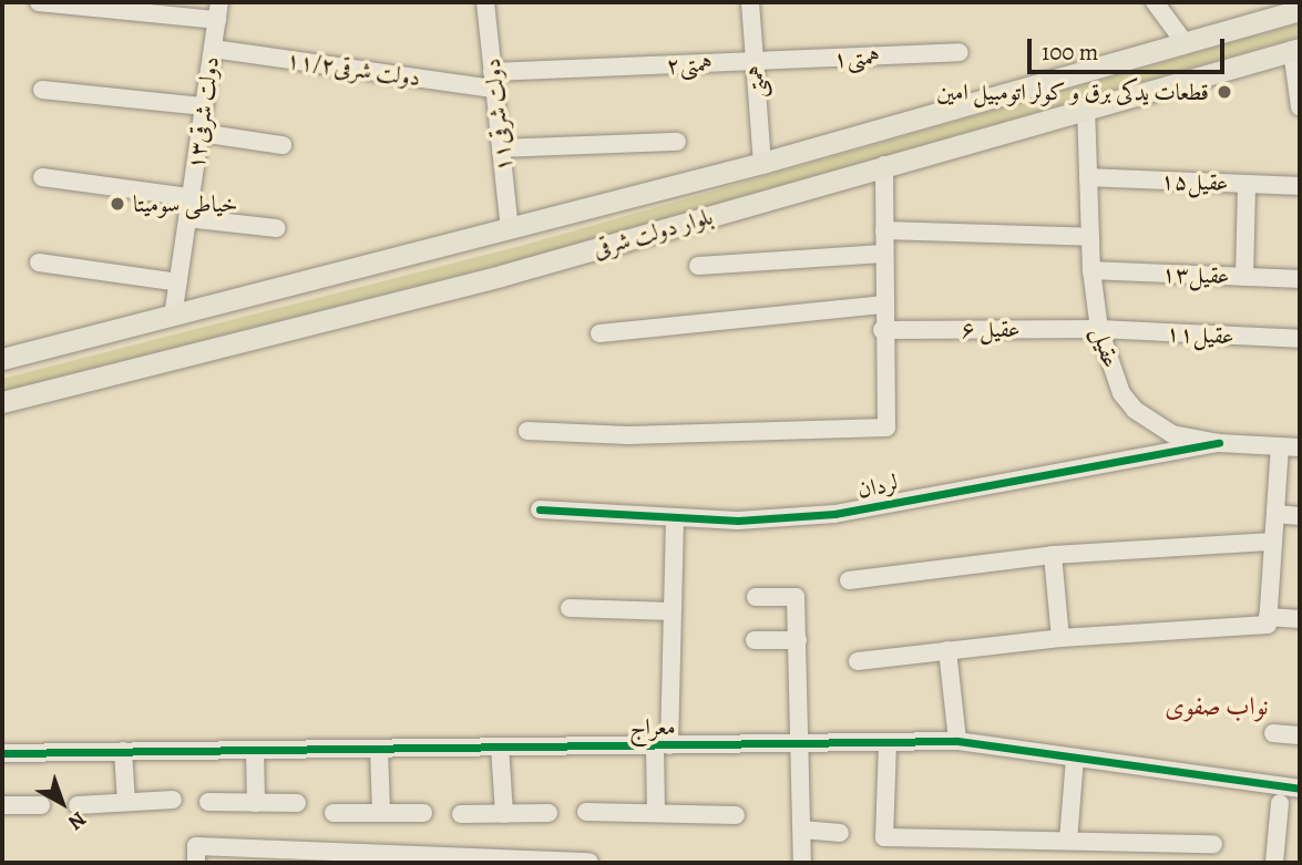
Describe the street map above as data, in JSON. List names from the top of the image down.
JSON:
{
  "streets": {
    "main road": ["بلوار دولت شرقی"],
    "street": [
      "۱همتی",
      "۲همتی",
      "۱۱/۲دولت شرقی",
      "همتی",
      "۱۳دولت شرقی",
      "۱۱دولت شرقی",
      "عقیل۱۵",
      "عقیل۱۳",
      "عقیل ۶",
      "عقیل۱۱",
      "عقیل",
      "لردان",
      "معراج"
    ]
  },
  "crossings": [
    ["۱همتی", "۲همتی"],
    ["۱همتی", "همتی"],
    ["۲همتی", "۱۱/۲دولت شرقی"],
    ["۲همتی", "همتی"],
    ["۱۱/۲دولت شرقی", "۱۳دولت شرقی"],
    ["۱۱/۲دولت شرقی", "۱۱دولت شرقی"],
    ["همتی", "بلوار دولت شرقی"],
    ["۱۳دولت شرقی", "بلوار دولت شرقی"],
    ["۱۱دولت شرقی", "بلوار دولت شرقی"],
    ["عقیل۱۵", "عقیل"],
    ["بلوار دولت شرقی", "عقیل"],
    ["عقیل۱۳", "عقیل"],
    ["عقیل ۶", "عقیل۱۱"],
    ["عقیل ۶", "عقیل"],
    ["عقیل۱۱", "عقیل"],
    ["عقیل", "لردان"]
  ],
  "districts": ["نواب صفوی"],
  "places": ["قطعات یدکی برق و کولر اتومبیل امین", "خیاطی سومیتا"],
  "scale_bar": "100 m",
  "north": "bottom right"
}
